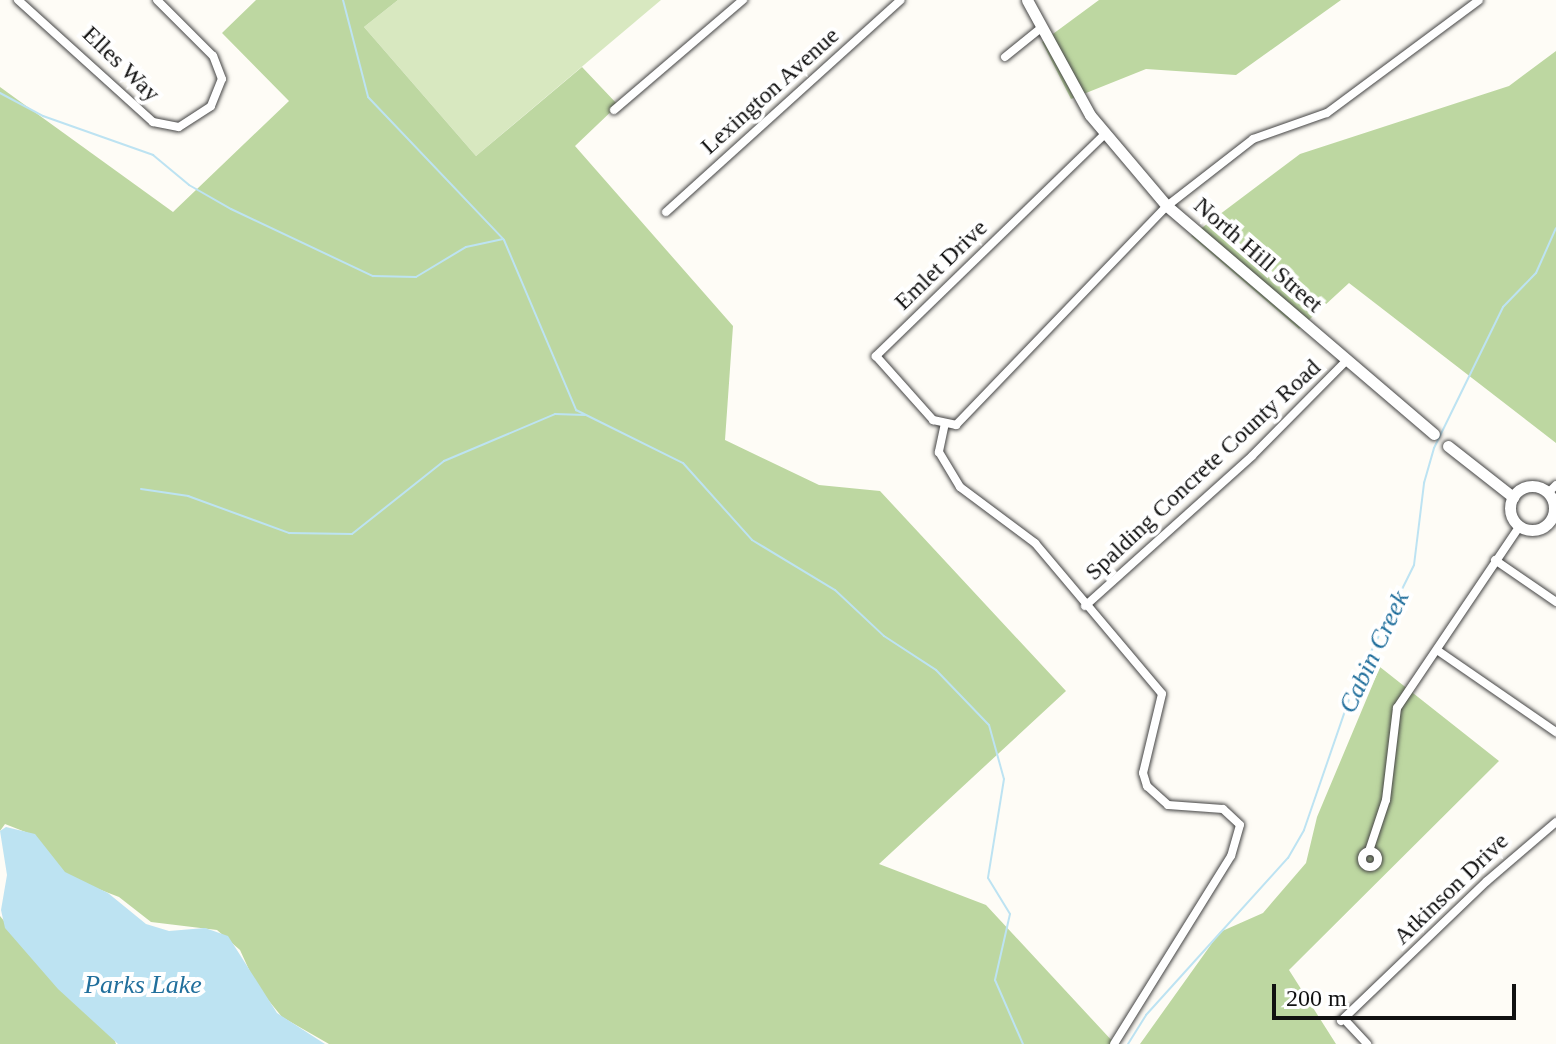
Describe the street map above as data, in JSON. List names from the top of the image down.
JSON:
{
  "streets": {
    "street": [
      "Elles Way",
      "Lexington Avenue",
      "North Hill Street",
      "Emlet Drive",
      "Spalding Concrete County Road",
      "Atkinson Drive"
    ]
  },
  "crossings": [
    ["North Hill Street", "Emlet Drive"],
    ["North Hill Street", "Spalding Concrete County Road"]
  ],
  "water": ["Cabin Creek", "Parks Lake"],
  "scale_bar": "200 m"
}
